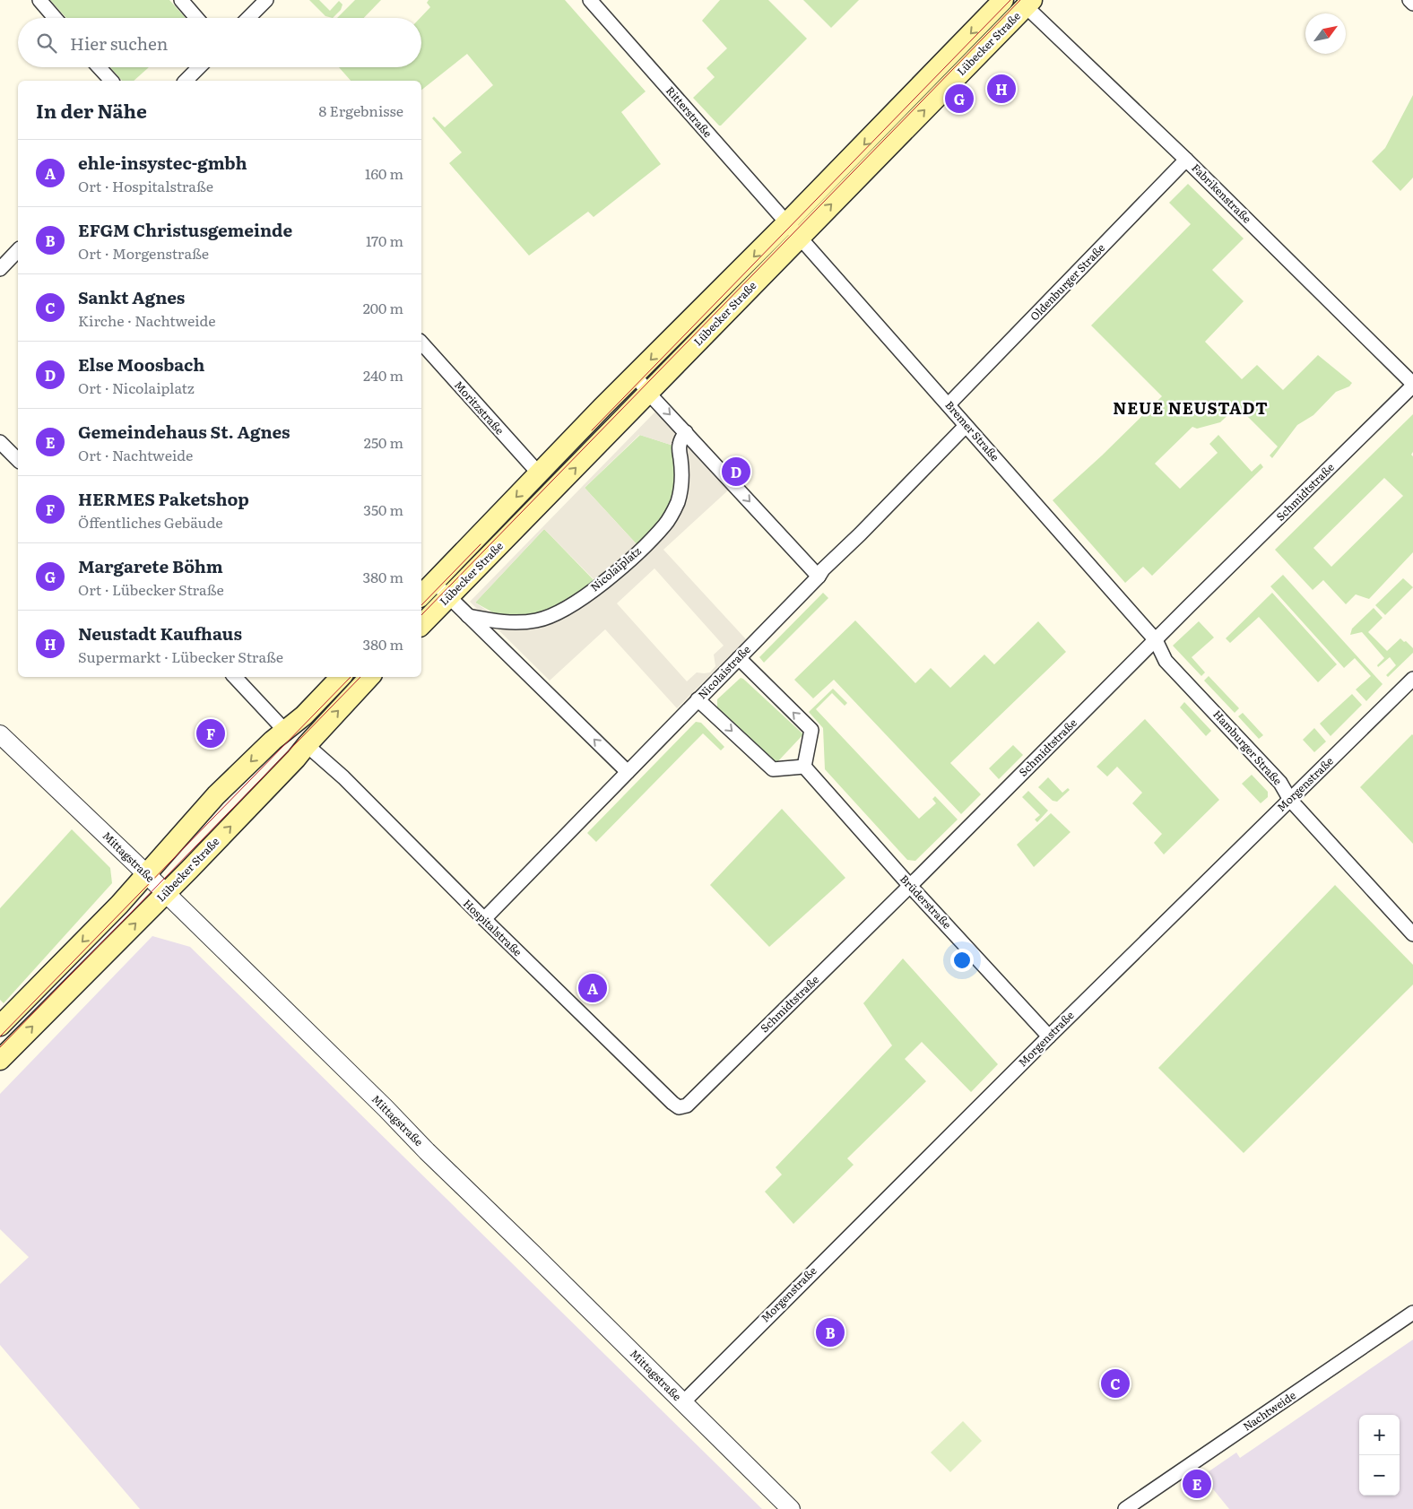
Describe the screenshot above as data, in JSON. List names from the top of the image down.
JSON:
{
  "streets": {
    "main road": ["Lübecker Straße"],
    "street": [
      "Ritterstraße",
      "Fabrikenstraße",
      "Oldenburger Straße",
      "Moritzstraße",
      "Bremer Straße",
      "Schmidtstraße",
      "Nicolaiplatz",
      "Nicolaistraße",
      "Hamburger Straße",
      "Morgenstraße",
      "Mittagstraße",
      "Brüderstraße",
      "Hospitalstraße",
      "Nachtweide"
    ]
  },
  "crossings": [
    ["Lübecker Straße", "Ritterstraße"],
    ["Lübecker Straße", "Fabrikenstraße"],
    ["Lübecker Straße", "Moritzstraße"],
    ["Lübecker Straße", "Bremer Straße"],
    ["Lübecker Straße", "Mittagstraße"],
    ["Lübecker Straße", "Hospitalstraße"],
    ["Ritterstraße", "Bremer Straße"],
    ["Fabrikenstraße", "Oldenburger Straße"],
    ["Fabrikenstraße", "Schmidtstraße"],
    ["Oldenburger Straße", "Bremer Straße"],
    ["Bremer Straße", "Schmidtstraße"],
    ["Bremer Straße", "Nicolaistraße"],
    ["Bremer Straße", "Hamburger Straße"],
    ["Schmidtstraße", "Hamburger Straße"],
    ["Schmidtstraße", "Brüderstraße"],
    ["Schmidtstraße", "Hospitalstraße"],
    ["Nicolaistraße", "Hospitalstraße"],
    ["Hamburger Straße", "Morgenstraße"],
    ["Morgenstraße", "Mittagstraße"],
    ["Morgenstraße", "Brüderstraße"]
  ],
  "districts": ["NEUE NEUSTADT"],
  "north": "top right",
  "page": {
    "search": "Hier suchen",
    "pins": [
      "H",
      "G",
      "D",
      "F",
      "A",
      "B",
      "C",
      "E"
    ],
    "heading": ["In der Nähe", "8 Ergebnisse"],
    "list": [
      {
        "mark": "A",
        "name": "ehle-insystec-gmbh",
        "note": "Ort · Hospitalstraße",
        "value": "160 m"
      },
      {
        "mark": "B",
        "name": "EFGM Christusgemeinde",
        "note": "Ort · Morgenstraße",
        "value": "170 m"
      },
      {
        "mark": "C",
        "name": "Sankt Agnes",
        "note": "Kirche · Nachtweide",
        "value": "200 m"
      },
      {
        "mark": "D",
        "name": "Else Moosbach",
        "note": "Ort · Nicolaiplatz",
        "value": "240 m"
      },
      {
        "mark": "E",
        "name": "Gemeindehaus St. Agnes",
        "note": "Ort · Nachtweide",
        "value": "250 m"
      },
      {
        "mark": "F",
        "name": "HERMES Paketshop",
        "note": "Öffentliches Gebäude",
        "value": "350 m"
      },
      {
        "mark": "G",
        "name": "Margarete Böhm",
        "note": "Ort · Lübecker Straße",
        "value": "380 m"
      },
      {
        "mark": "H",
        "name": "Neustadt Kaufhaus",
        "note": "Supermarkt · Lübecker Straße",
        "value": "380 m"
      }
    ],
    "map_buttons": ["+", "−"]
  }
}
